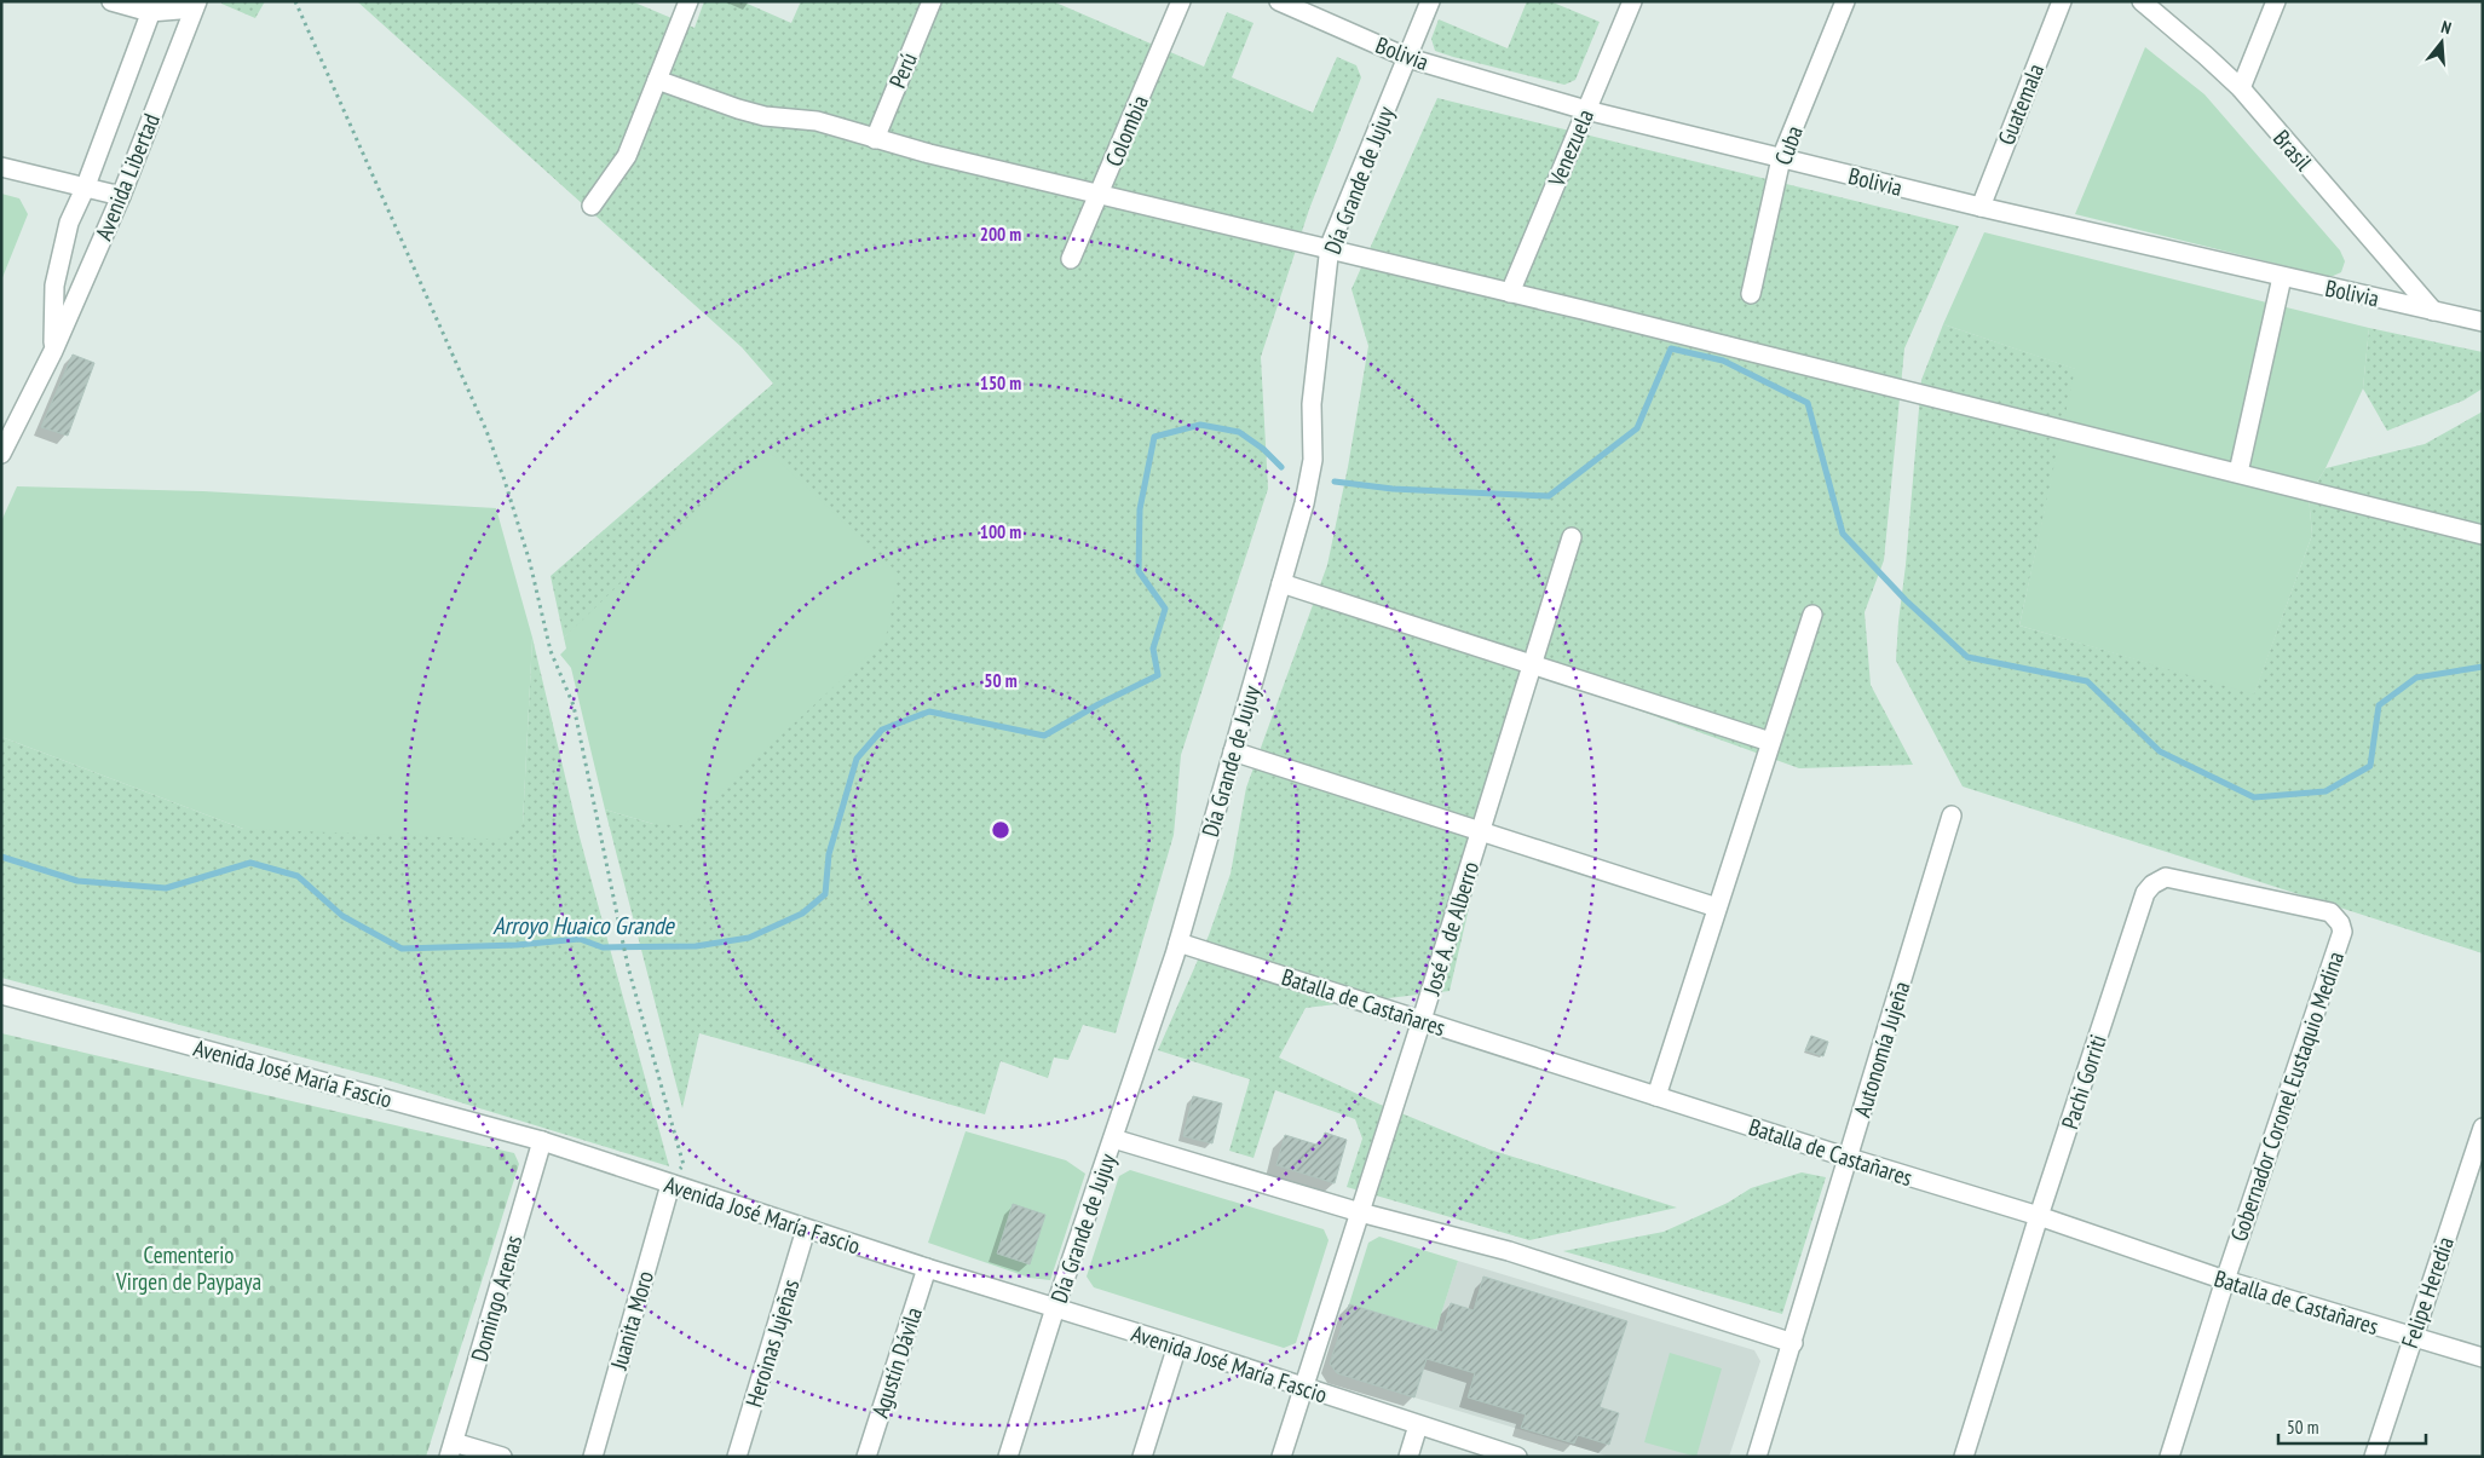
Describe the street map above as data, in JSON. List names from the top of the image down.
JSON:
{
  "streets": {
    "street": [
      "Bolivia",
      "Perú",
      "Guatemala",
      "Colombia",
      "Cuba",
      "Venezuela",
      "Brasil",
      "Avenida Libertad",
      "Día Grande de Jujuy",
      "José A. de Alberro",
      "Batalla de Castañares",
      "Autonomía Jujeña",
      "Avenida José María Fascio",
      "Pachi Gorriti",
      "Gobernador Coronel Eustaquio Medina",
      "Felipe Heredia",
      "Domingo Arenas",
      "Juanita Moro",
      "Heroinas Jujeñas",
      "Agustín Dávila"
    ]
  },
  "crossings": [
    ["Bolivia", "Guatemala"],
    ["Bolivia", "Cuba"],
    ["Bolivia", "Venezuela"],
    ["Bolivia", "Brasil"],
    ["Bolivia", "Día Grande de Jujuy"],
    ["Día Grande de Jujuy", "Batalla de Castañares"],
    ["Día Grande de Jujuy", "Avenida José María Fascio"],
    ["José A. de Alberro", "Batalla de Castañares"],
    ["José A. de Alberro", "Avenida José María Fascio"],
    ["Batalla de Castañares", "Autonomía Jujeña"],
    ["Batalla de Castañares", "Pachi Gorriti"],
    ["Batalla de Castañares", "Gobernador Coronel Eustaquio Medina"],
    ["Batalla de Castañares", "Felipe Heredia"],
    ["Avenida José María Fascio", "Domingo Arenas"],
    ["Avenida José María Fascio", "Juanita Moro"],
    ["Avenida José María Fascio", "Heroinas Jujeñas"],
    ["Avenida José María Fascio", "Agustín Dávila"],
    ["Pachi Gorriti", "Gobernador Coronel Eustaquio Medina"]
  ],
  "water": ["Arroyo Huaico Grande"],
  "parks": ["Cementerio Virgen de Paypaya"],
  "scale_bar": "50 m",
  "north": "top",
  "rings": [
    "200 m",
    "150 m",
    "100 m",
    "50 m"
  ]
}
